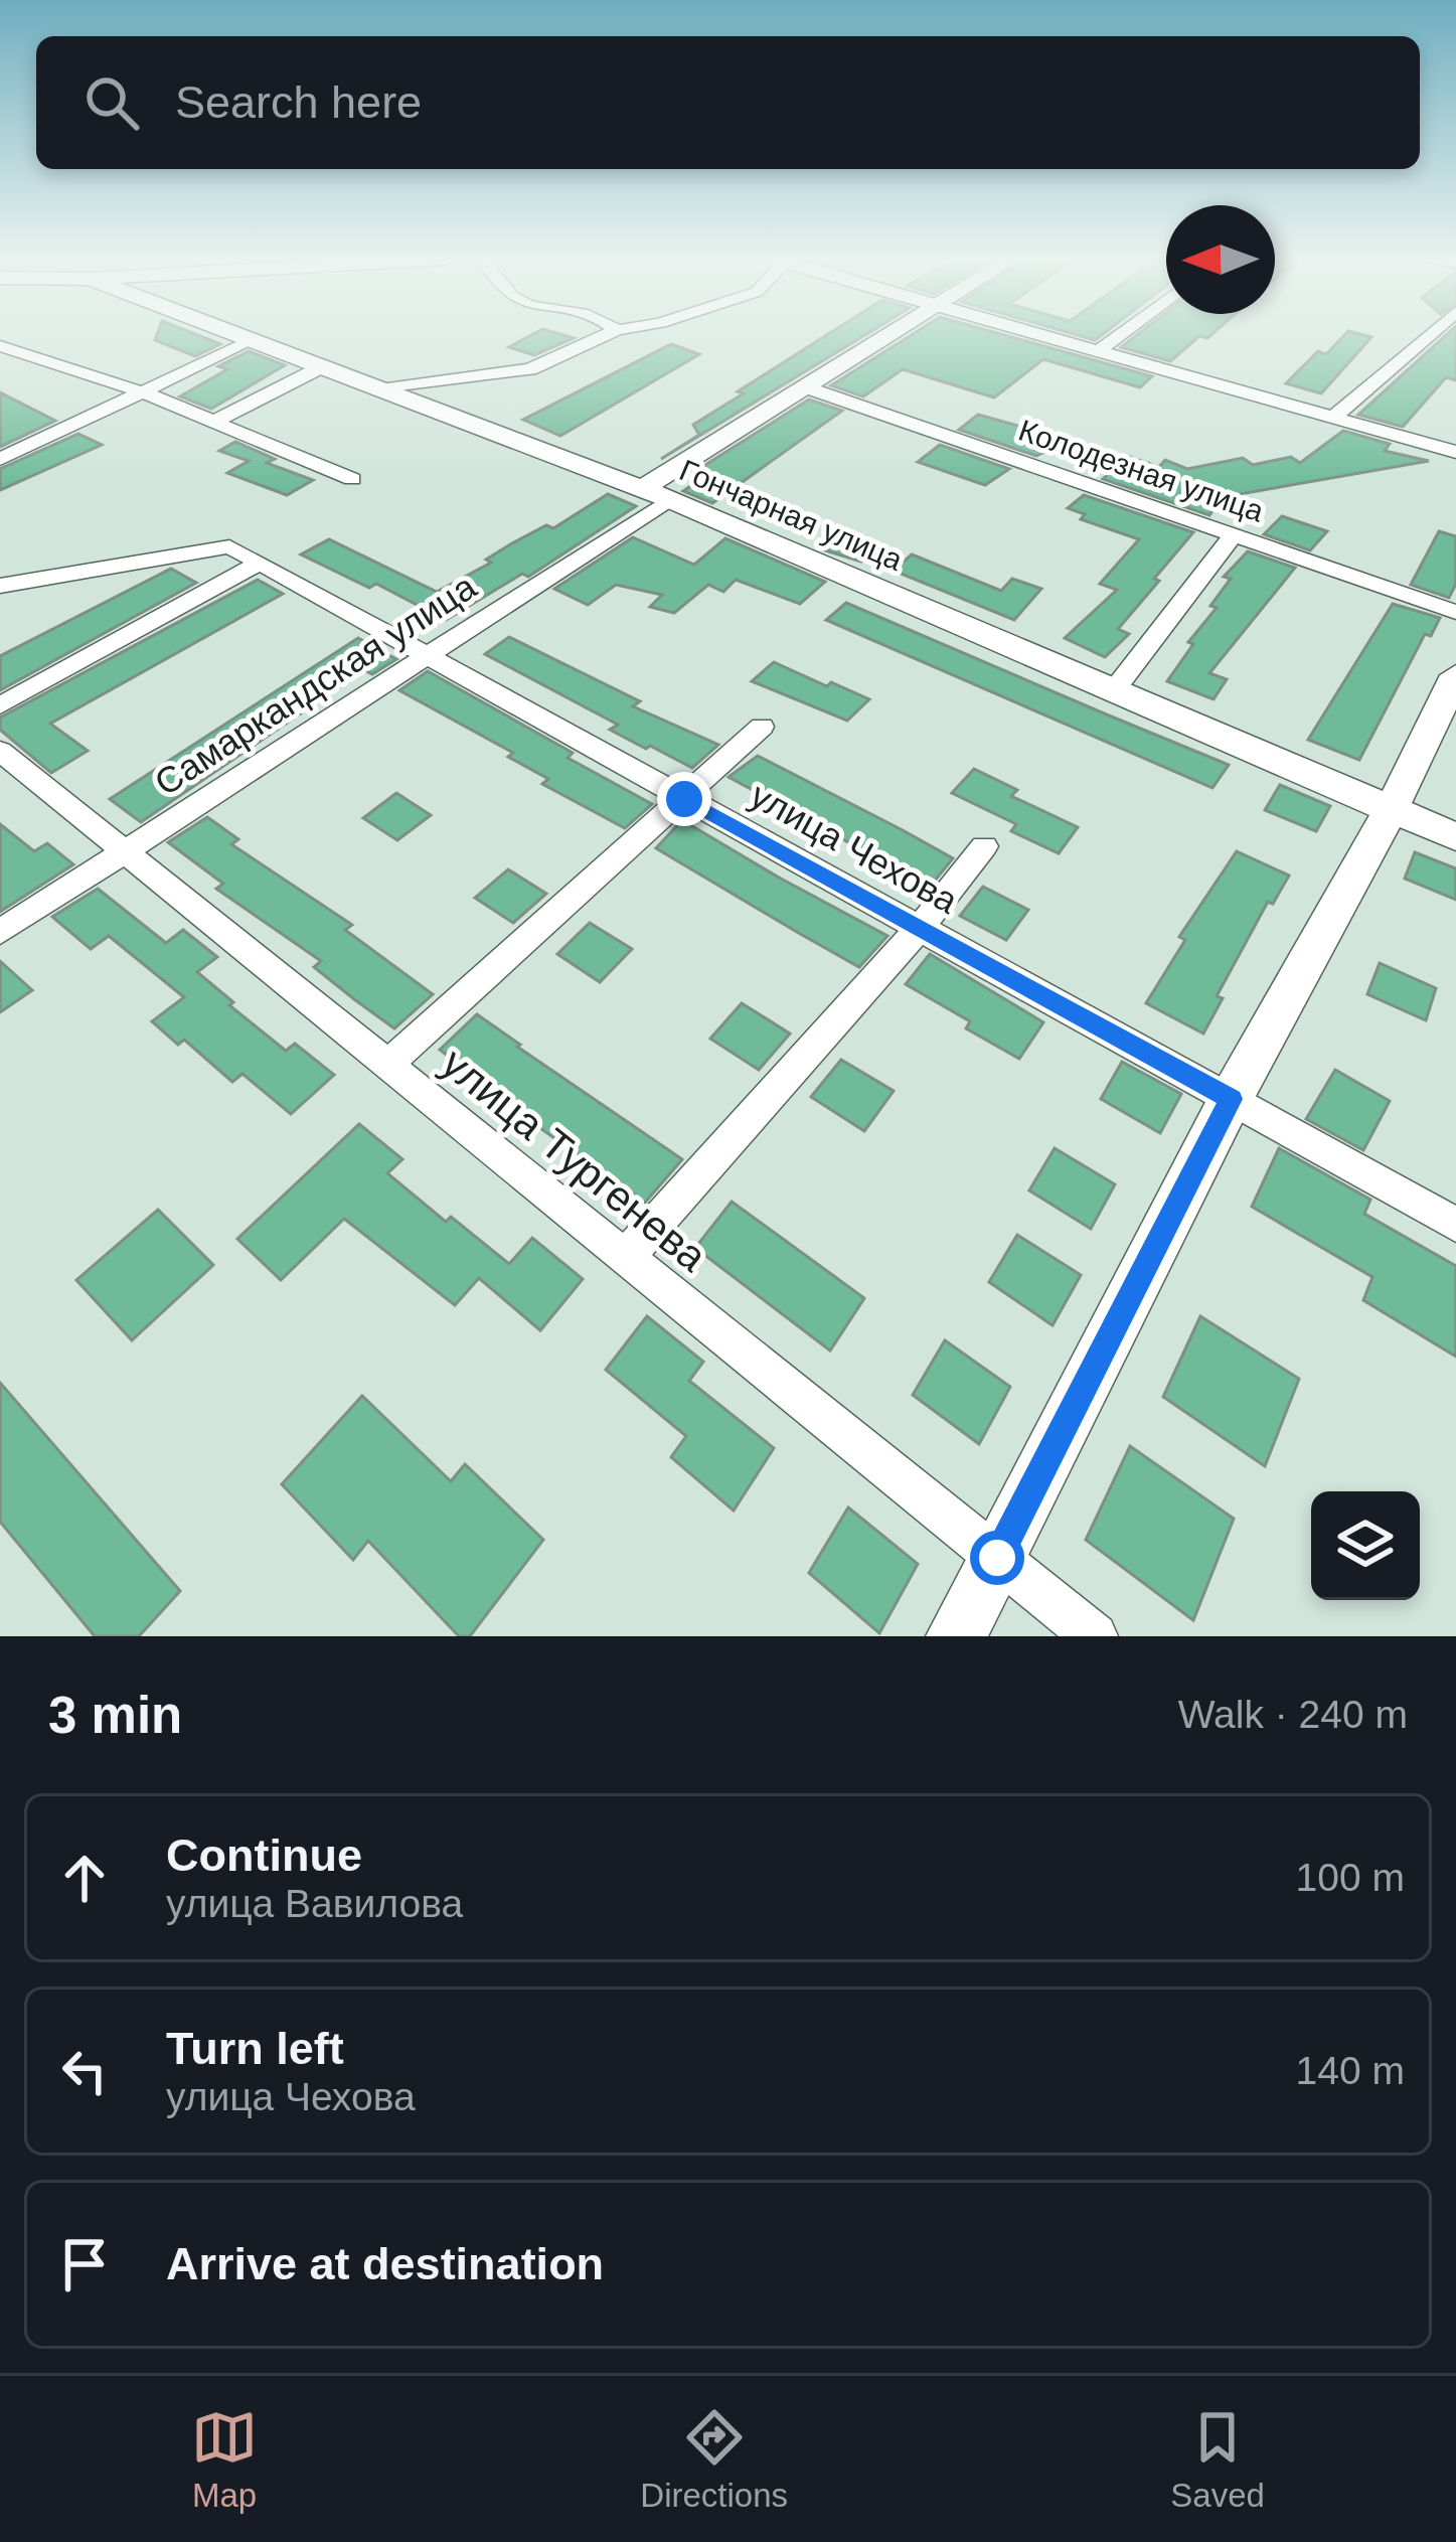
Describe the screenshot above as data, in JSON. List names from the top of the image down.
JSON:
{
  "streets": {
    "street": [
      "Колодезная улица",
      "Гончарная улица",
      "Самаркандская улица",
      "улица Чехова",
      "улица Тургенева"
    ]
  },
  "crossings": [
    ["Гончарная улица", "Самаркандская улица"],
    ["Самаркандская улица", "улица Чехова"],
    ["Самаркандская улица", "улица Тургенева"]
  ],
  "north": "left",
  "page": {
    "search": "Search here",
    "heading": ["3 min", "Walk · 240 m"],
    "list": [
      ["Continue", "улица Вавилова", "100 m"],
      ["Turn left", "улица Чехова", "140 m"],
      "Arrive at destination"
    ],
    "nav": ["Map", "Directions", "Saved"]
  }
}
